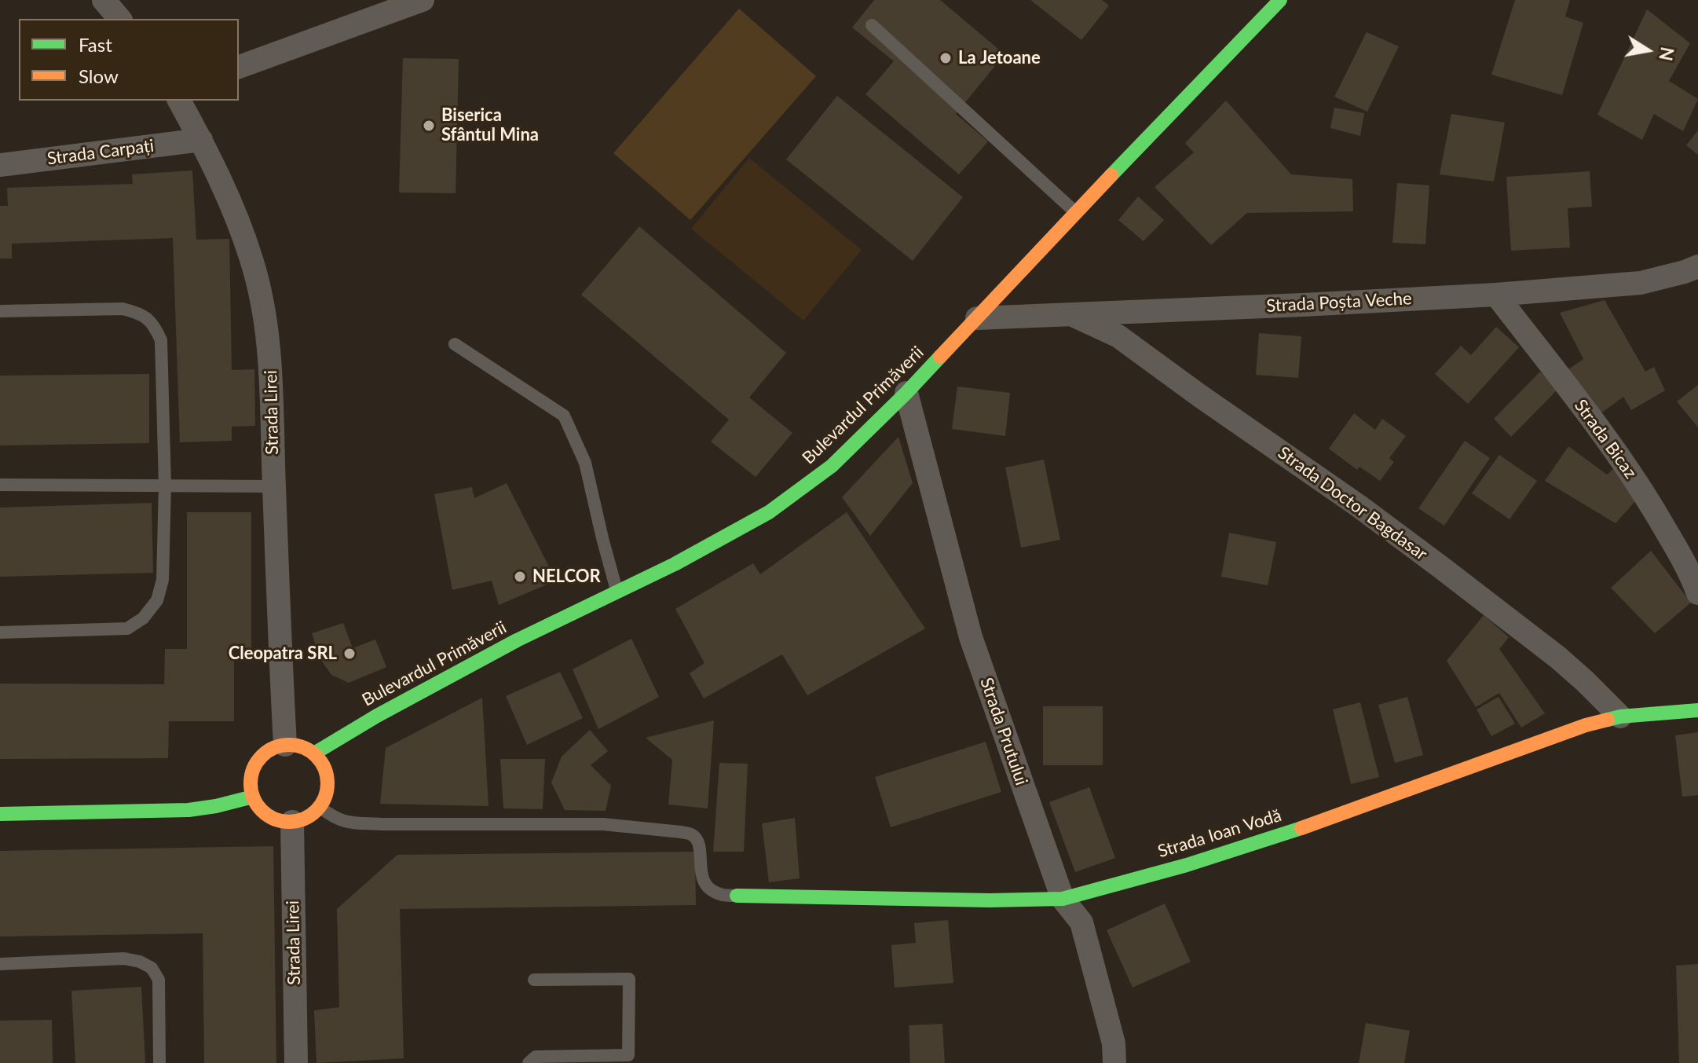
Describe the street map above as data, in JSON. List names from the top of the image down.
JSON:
{
  "streets": {
    "main road": ["Bulevardul Primăverii", "Strada Ioan Vodă"],
    "street": [
      "Strada Carpați",
      "Strada Poșta Veche",
      "Strada Lirei",
      "Strada Bicaz",
      "Strada Doctor Bagdasar",
      "Strada Prutului"
    ]
  },
  "crossings": [
    ["Strada Carpați", "Strada Lirei"],
    ["Strada Poșta Veche", "Bulevardul Primăverii"],
    ["Strada Poșta Veche", "Strada Bicaz"],
    ["Strada Poșta Veche", "Strada Doctor Bagdasar"],
    ["Bulevardul Primăverii", "Strada Lirei"],
    ["Bulevardul Primăverii", "Strada Prutului"],
    ["Strada Doctor Bagdasar", "Strada Ioan Vodă"],
    ["Strada Prutului", "Strada Ioan Vodă"]
  ],
  "places": [
    "La Jetoane",
    "Biserica Sfântul Mina",
    "NELCOR",
    "Cleopatra SRL"
  ],
  "legend": ["Fast", "Slow"],
  "north": "right"
}
